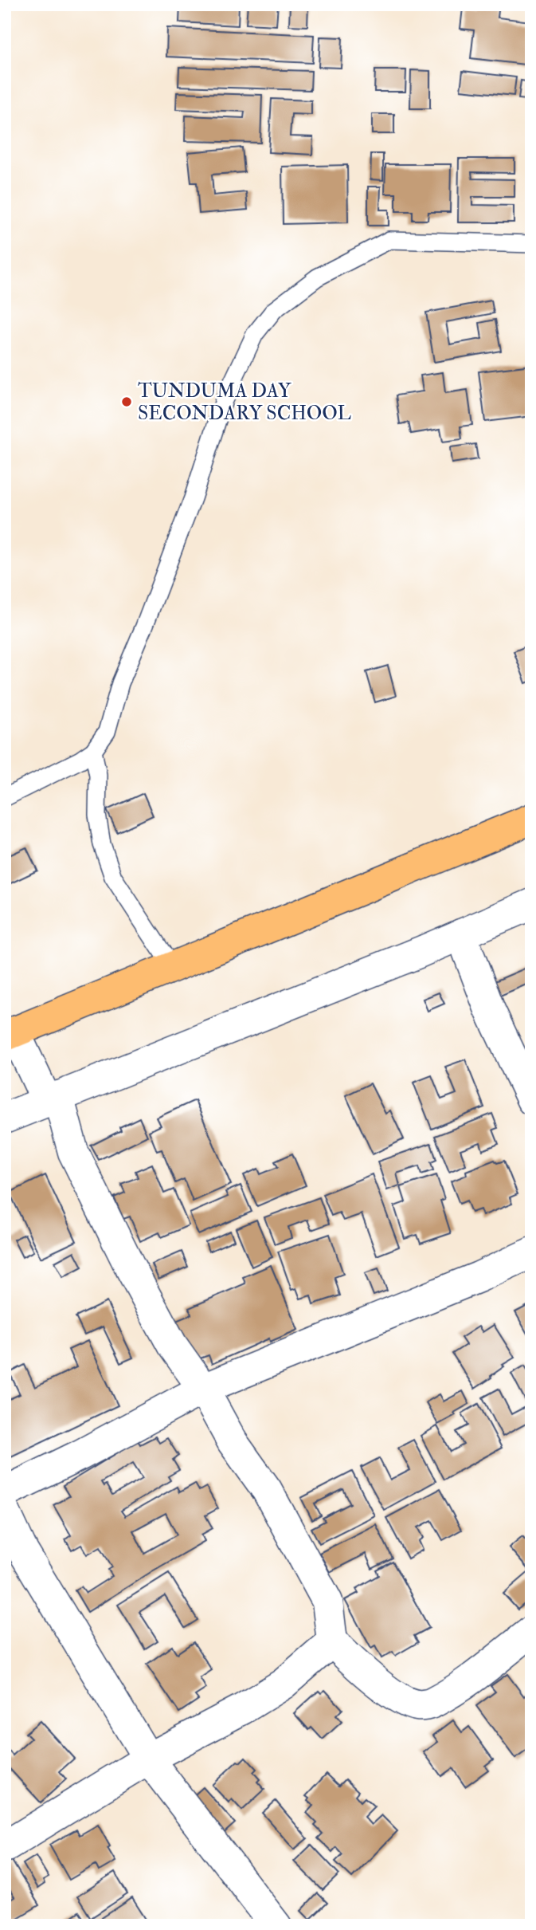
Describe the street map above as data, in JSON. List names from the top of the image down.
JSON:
{
  "places": ["TUNDUMA DAY SECONDARY SCHOOL"]
}
